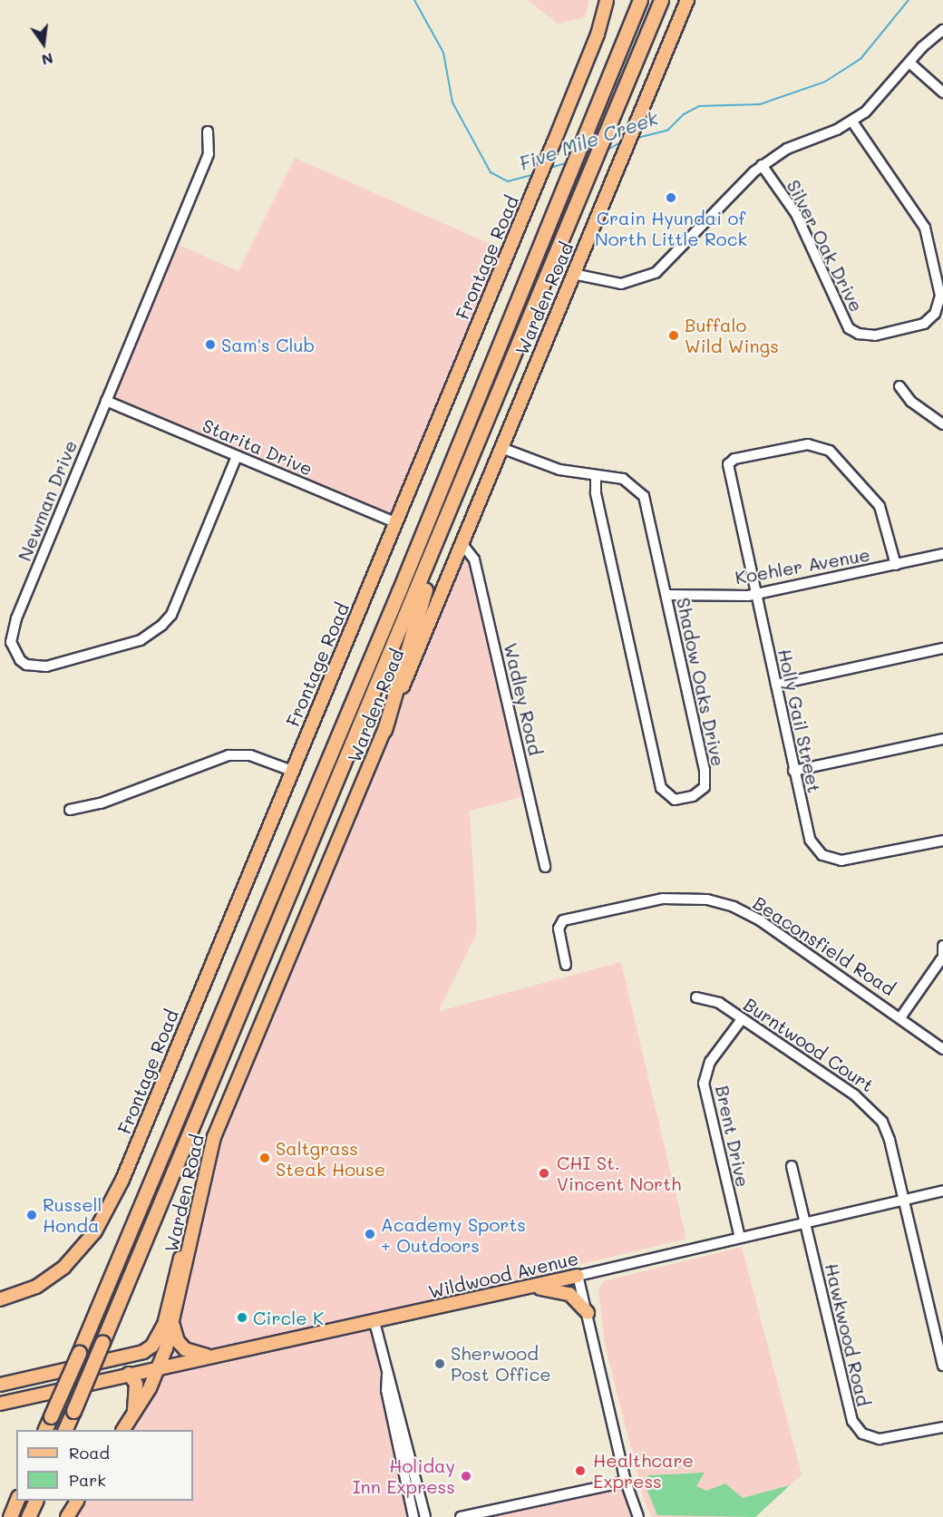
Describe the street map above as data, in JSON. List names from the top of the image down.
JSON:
{
  "streets": {
    "main road": ["Frontage Road", "Warden Road", "Wildwood Avenue"],
    "street": [
      "Silver Oak Drive",
      "Starita Drive",
      "Newman Drive",
      "Koehler Avenue",
      "Shadow Oaks Drive",
      "Wadley Road",
      "Holly Gail Street",
      "Beaconsfield Road",
      "Burntwood Court",
      "Brent Drive",
      "Hawkwood Road"
    ]
  },
  "crossings": [
    ["Frontage Road", "Starita Drive"],
    ["Warden Road", "Shadow Oaks Drive"],
    ["Warden Road", "Wadley Road"],
    ["Warden Road", "Wildwood Avenue"],
    ["Starita Drive", "Newman Drive"],
    ["Koehler Avenue", "Shadow Oaks Drive"],
    ["Koehler Avenue", "Holly Gail Street"],
    ["Burntwood Court", "Brent Drive"],
    ["Burntwood Court", "Wildwood Avenue"],
    ["Brent Drive", "Wildwood Avenue"],
    ["Wildwood Avenue", "Hawkwood Road"]
  ],
  "water": ["Five Mile Creek"],
  "places": [
    "Crain Hyundai of North Little Rock",
    "Buffalo Wild Wings",
    "Sam's Club",
    "Saltgrass Steak House",
    "CHI St. Vincent North",
    "Russell Honda",
    "Academy Sports + Outdoors",
    "Circle K",
    "Sherwood Post Office",
    "Healthcare Express",
    "Holiday Inn Express"
  ],
  "legend": ["Road", "Park"],
  "north": "bottom"
}
